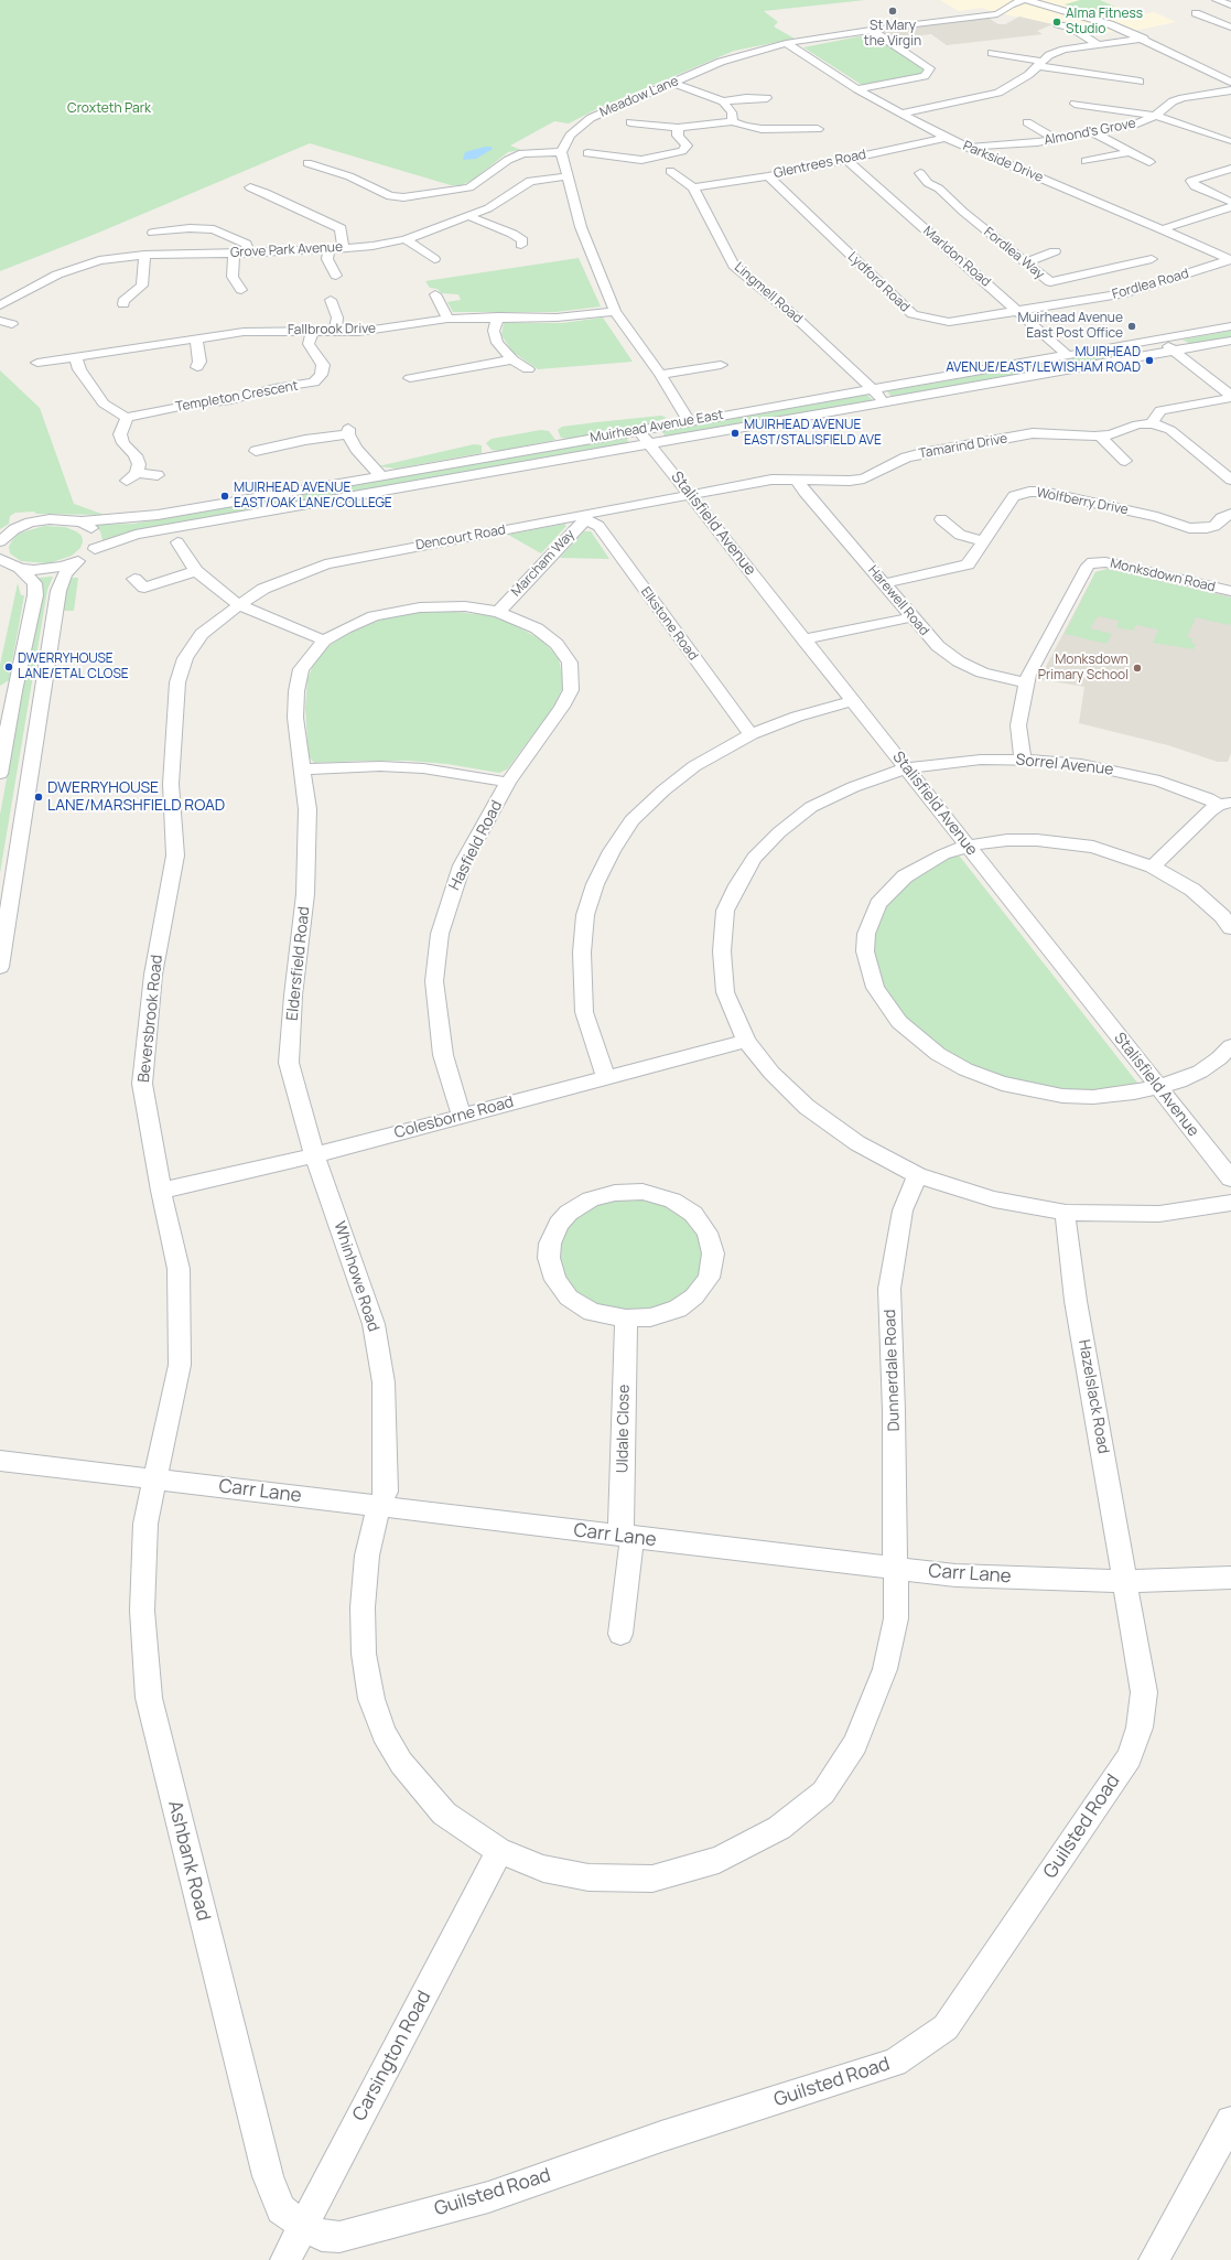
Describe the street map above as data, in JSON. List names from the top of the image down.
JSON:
{
  "streets": {
    "street": [
      "Meadow Lane",
      "Almond's Grove",
      "Parkside Drive",
      "Glentrees Road",
      "Grove Park Avenue",
      "Fordlea Way",
      "Marldon Road",
      "Lydford Road",
      "Fordlea Road",
      "Lingmell Road",
      "Fallbrook Drive",
      "Templeton Crescent",
      "Muirhead Avenue East",
      "Tamarind Drive",
      "Wolfberry Drive",
      "Stalisfield Avenue",
      "Dencourt Road",
      "Marcham Way",
      "Monksdown Road",
      "Harewell Road",
      "Elkstone Road",
      "Sorrel Avenue",
      "Hasfield Road",
      "Eldersfield Road",
      "Beversbrook Road",
      "Colesborne Road",
      "Whinhowe Road",
      "Dunnerdale Road",
      "Hazelslack Road",
      "Uldale Close",
      "Carr Lane",
      "Guilsted Road",
      "Ashbank Road",
      "Carsington Road"
    ]
  },
  "crossings": [
    ["Meadow Lane", "Parkside Drive"],
    ["Almond's Grove", "Parkside Drive"],
    ["Parkside Drive", "Glentrees Road"],
    ["Parkside Drive", "Fordlea Road"],
    ["Glentrees Road", "Marldon Road"],
    ["Glentrees Road", "Lydford Road"],
    ["Glentrees Road", "Lingmell Road"],
    ["Marldon Road", "Lydford Road"],
    ["Marldon Road", "Fordlea Road"],
    ["Marldon Road", "Muirhead Avenue East"],
    ["Lydford Road", "Fordlea Road"],
    ["Lingmell Road", "Muirhead Avenue East"],
    ["Fallbrook Drive", "Templeton Crescent"],
    ["Muirhead Avenue East", "Stalisfield Avenue"],
    ["Tamarind Drive", "Stalisfield Avenue"],
    ["Tamarind Drive", "Dencourt Road"],
    ["Tamarind Drive", "Harewell Road"],
    ["Wolfberry Drive", "Harewell Road"],
    ["Stalisfield Avenue", "Dencourt Road"],
    ["Stalisfield Avenue", "Sorrel Avenue"],
    ["Dencourt Road", "Marcham Way"],
    ["Dencourt Road", "Elkstone Road"],
    ["Dencourt Road", "Beversbrook Road"],
    ["Marcham Way", "Elkstone Road"],
    ["Marcham Way", "Hasfield Road"],
    ["Monksdown Road", "Harewell Road"],
    ["Sorrel Avenue", "Colesborne Road"],
    ["Sorrel Avenue", "Dunnerdale Road"],
    ["Sorrel Avenue", "Hazelslack Road"],
    ["Hasfield Road", "Eldersfield Road"],
    ["Hasfield Road", "Colesborne Road"],
    ["Eldersfield Road", "Colesborne Road"],
    ["Eldersfield Road", "Whinhowe Road"],
    ["Beversbrook Road", "Colesborne Road"],
    ["Beversbrook Road", "Carr Lane"],
    ["Beversbrook Road", "Ashbank Road"],
    ["Colesborne Road", "Whinhowe Road"],
    ["Whinhowe Road", "Dunnerdale Road"],
    ["Whinhowe Road", "Carr Lane"],
    ["Whinhowe Road", "Carsington Road"],
    ["Dunnerdale Road", "Carr Lane"],
    ["Dunnerdale Road", "Carsington Road"],
    ["Hazelslack Road", "Carr Lane"],
    ["Hazelslack Road", "Guilsted Road"],
    ["Uldale Close", "Carr Lane"],
    ["Carr Lane", "Guilsted Road"],
    ["Carr Lane", "Ashbank Road"],
    ["Guilsted Road", "Ashbank Road"],
    ["Guilsted Road", "Carsington Road"],
    ["Ashbank Road", "Carsington Road"]
  ],
  "parks": ["Croxteth Park"],
  "places": [
    "St Mary the Virgin",
    "Alma Fitness Studio",
    "Muirhead Avenue East Post Office",
    "MUIRHEAD AVENUE/EAST/LEWISHAM ROAD",
    "MUIRHEAD AVENUE EAST/STALISFIELD AVE",
    "MUIRHEAD AVENUE EAST/OAK LANE/COLLEGE",
    "DWERRYHOUSE LANE/ETAL CLOSE",
    "Monksdown Primary School",
    "DWERRYHOUSE LANE/MARSHFIELD ROAD"
  ]
}
